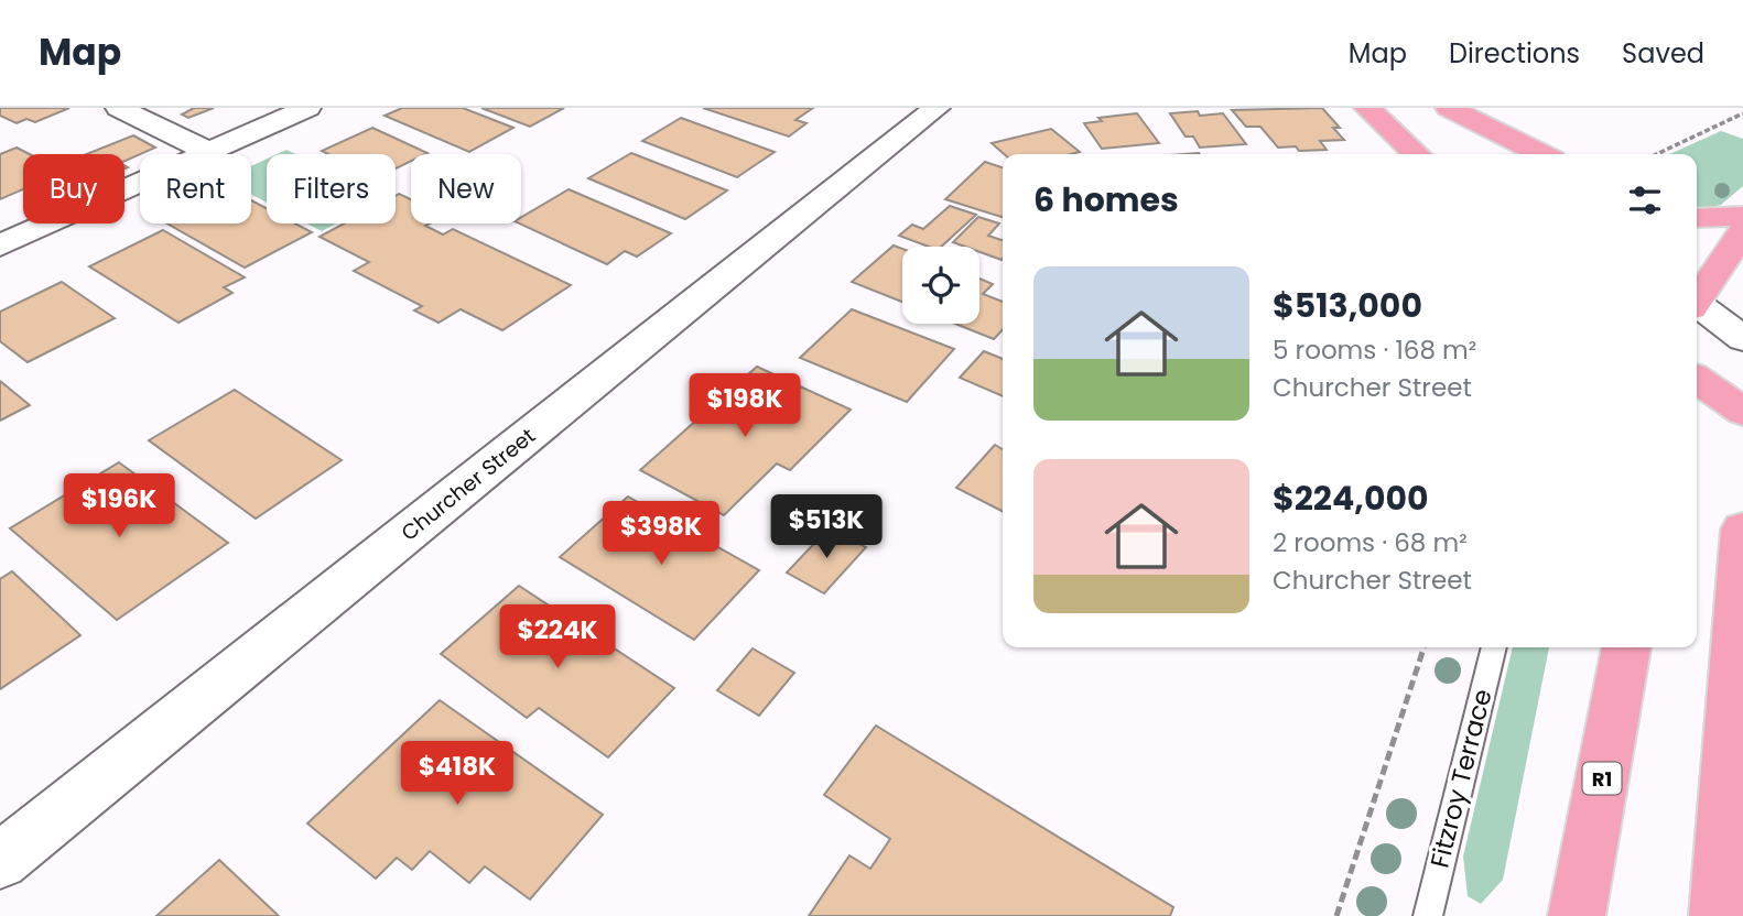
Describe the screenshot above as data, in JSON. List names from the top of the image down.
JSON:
{
  "streets": {
    "highway": ["R1"],
    "street": ["Churcher Street"],
    "lane": ["Fitzroy Terrace"]
  },
  "page": {
    "header": "Map",
    "nav": ["Map", "Directions", "Saved"],
    "chip": [
      "Buy",
      "Rent",
      "Filters",
      "New"
    ],
    "heading": "6 homes",
    "list": [
      {
        "name": "$513,000",
        "note": "5 rooms · 168 m² · Churcher Street"
      },
      {
        "name": "$224,000",
        "note": "2 rooms · 68 m² · Churcher Street"
      }
    ],
    "price": [
      "$198K",
      "$196K",
      "$513K",
      "$398K",
      "$224K",
      "$418K"
    ]
  }
}
